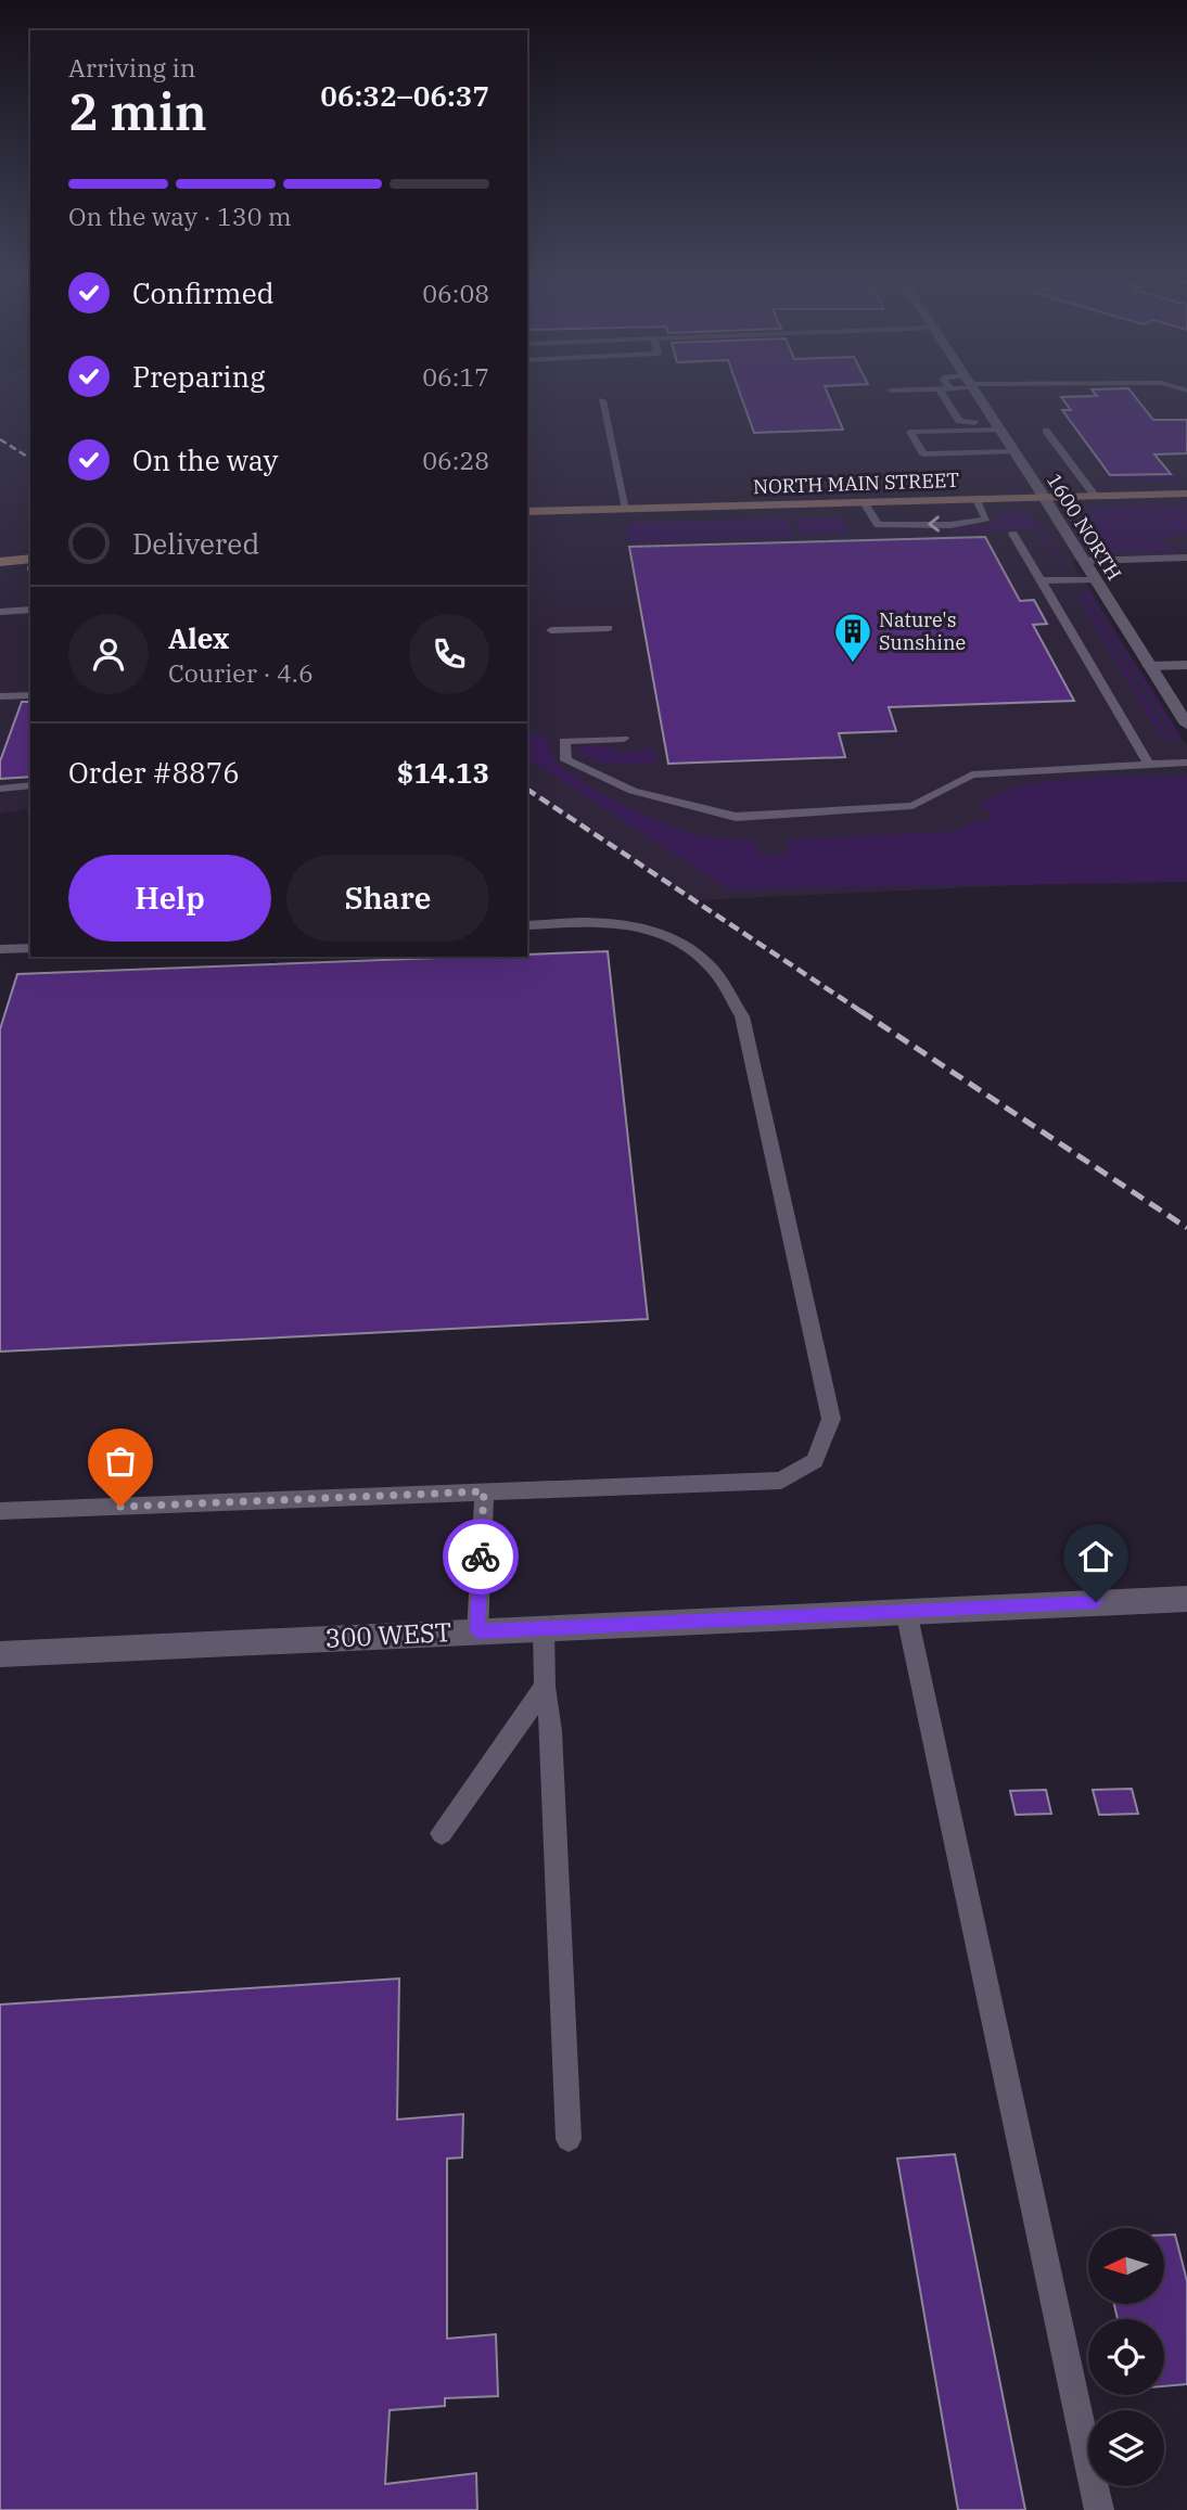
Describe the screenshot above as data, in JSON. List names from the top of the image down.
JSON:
{
  "streets": {
    "main road": ["NORTH MAIN STREET"],
    "street": ["1600 NORTH", "300 WEST"]
  },
  "crossings": [
    ["NORTH MAIN STREET", "1600 NORTH"]
  ],
  "places": {
    "building": ["Nature's Sunshine"]
  },
  "north": "left",
  "page": {
    "heading": ["2 min", "Arriving in", "06:32–06:37"],
    "panel": [
      "Alex",
      "Courier · 4.6",
      "Order #8876",
      "$14.13"
    ],
    "bar": "On the way · 130 m",
    "list": [
      ["Confirmed", "06:08"],
      ["Preparing", "06:17"],
      ["On the way", "06:28"],
      "Delivered"
    ],
    "buttons": ["Help", "Share"]
  }
}
